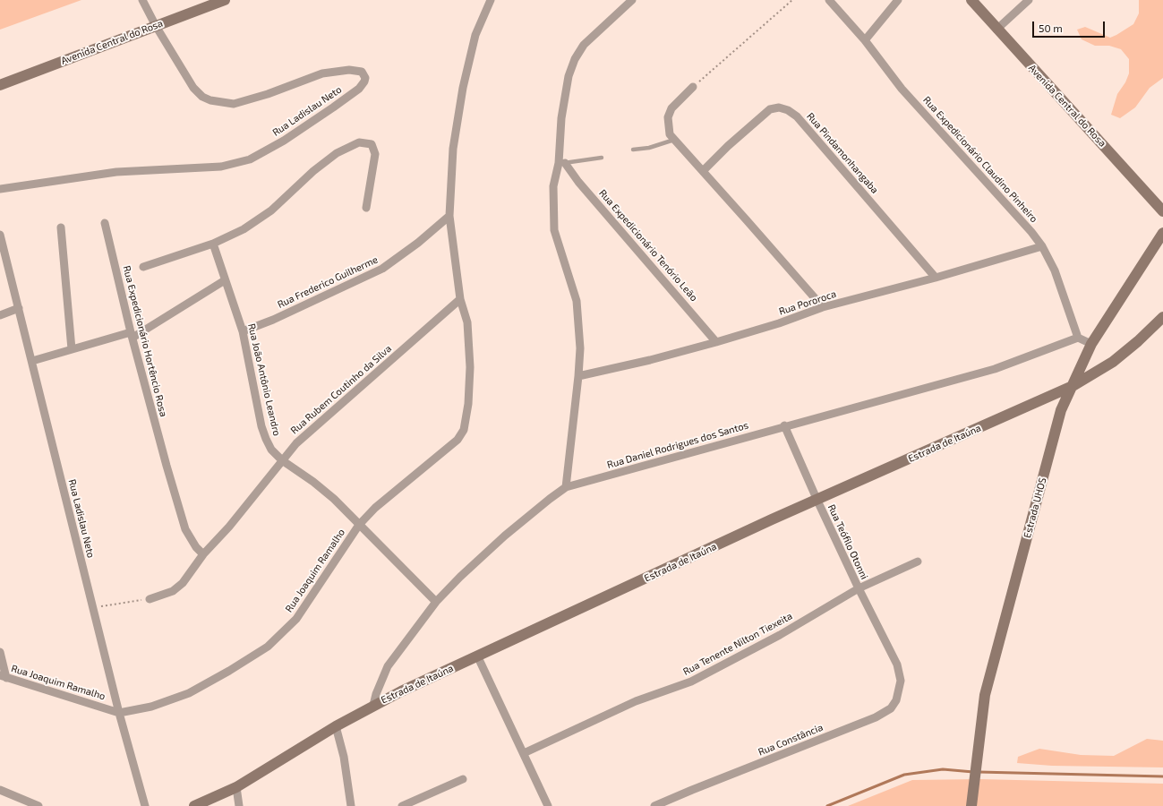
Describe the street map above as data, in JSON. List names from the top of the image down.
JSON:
{
  "streets": {
    "street": [
      "Avenida Central do Rosa",
      "Rua Ladislau Neto",
      "Rua Pindamonhangaba",
      "Rua Expedicionário Claudino Pinheiro",
      "Rua Expedicionário Tenório Leão",
      "Rua Frederico Guilherme",
      "Rua Pororoca",
      "Rua Expedicionário Hortêncio Rosa",
      "Rua João Antônio Leandro",
      "Rua Rubem Coutinho da Silva",
      "Estrada de Itaúna",
      "Rua Daniel Rodrigues dos Santos",
      "Estrada UHOS",
      "Rua Teófilo Otonni",
      "Rua Joaquim Ramalho",
      "Rua Tenente Nilton Tiexeita",
      "Rua Constância"
    ]
  },
  "crossings": [
    ["Avenida Central do Rosa", "Rua Ladislau Neto"],
    ["Rua Ladislau Neto", "Rua Joaquim Ramalho"],
    ["Rua Pindamonhangaba", "Rua Pororoca"],
    ["Rua Expedicionário Claudino Pinheiro", "Rua Pororoca"],
    ["Rua Expedicionário Claudino Pinheiro", "Rua Daniel Rodrigues dos Santos"],
    ["Rua Expedicionário Tenório Leão", "Rua Pororoca"],
    ["Rua Frederico Guilherme", "Rua João Antônio Leandro"],
    ["Rua Frederico Guilherme", "Rua Joaquim Ramalho"],
    ["Rua Expedicionário Hortêncio Rosa", "Rua Rubem Coutinho da Silva"],
    ["Rua João Antônio Leandro", "Rua Rubem Coutinho da Silva"],
    ["Rua João Antônio Leandro", "Rua Daniel Rodrigues dos Santos"],
    ["Rua João Antônio Leandro", "Rua Joaquim Ramalho"],
    ["Rua Rubem Coutinho da Silva", "Rua Joaquim Ramalho"],
    ["Estrada de Itaúna", "Rua Daniel Rodrigues dos Santos"],
    ["Estrada de Itaúna", "Estrada UHOS"],
    ["Estrada de Itaúna", "Rua Teófilo Otonni"],
    ["Rua Daniel Rodrigues dos Santos", "Rua Teófilo Otonni"],
    ["Rua Teófilo Otonni", "Rua Tenente Nilton Tiexeita"],
    ["Rua Teófilo Otonni", "Rua Constância"]
  ],
  "scale_bar": "50 m"
}
